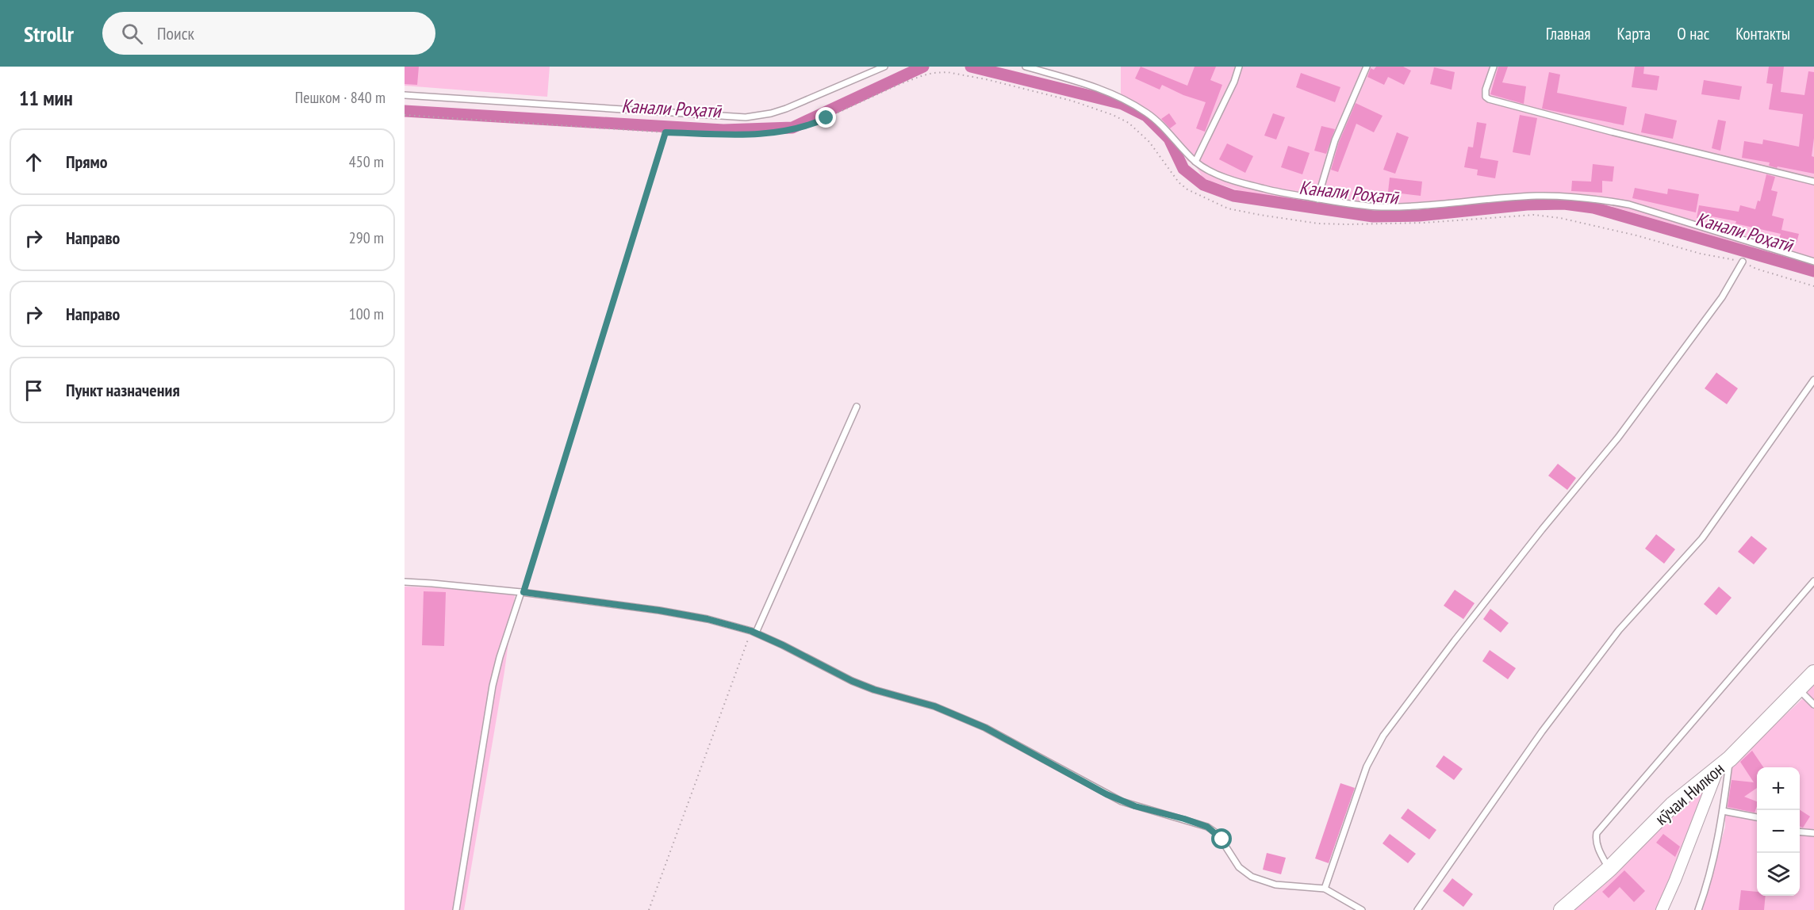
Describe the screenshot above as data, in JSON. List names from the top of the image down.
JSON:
{
  "streets": {
    "street": ["кӯчаи Нилкон"]
  },
  "water": ["Канали Роҳатӣ"],
  "page": {
    "header": "Strollr",
    "search": "Поиск",
    "nav": [
      "Главная",
      "Карта",
      "О нас",
      "Контакты"
    ],
    "heading": ["11 мин", "Пешком · 840 m"],
    "list": [
      ["Прямо", "450 m"],
      ["Направо", "290 m"],
      ["Направо", "100 m"],
      "Пункт назначения"
    ],
    "map_buttons": ["+", "−"]
  }
}
